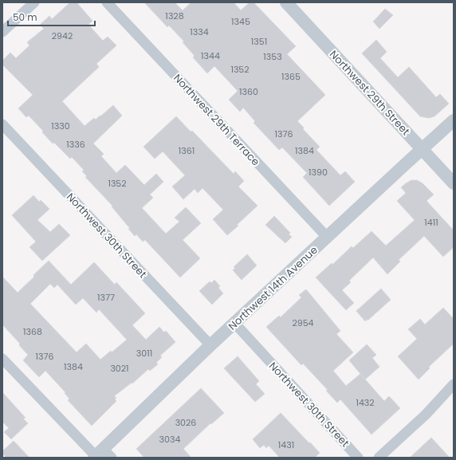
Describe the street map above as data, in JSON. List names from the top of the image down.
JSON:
{
  "streets": {
    "street": [
      "Northwest 29th Street",
      "Northwest 29th Terrace",
      "Northwest 30th Street",
      "Northwest 14th Avenue"
    ]
  },
  "crossings": [
    ["Northwest 29th Street", "Northwest 14th Avenue"],
    ["Northwest 29th Terrace", "Northwest 14th Avenue"],
    ["Northwest 30th Street", "Northwest 14th Avenue"]
  ],
  "house_numbers": [
    "1328",
    "1345",
    "1334",
    "2942",
    "1351",
    "1344",
    "1353",
    "1352",
    "1365",
    "1360",
    "1330",
    "1376",
    "1336",
    "1361",
    "1384",
    "1390",
    "1352",
    "1411",
    "1377",
    "2954",
    "1368",
    "3011",
    "1376",
    "1384",
    "3021",
    "1432",
    "3026",
    "3034",
    "1431"
  ],
  "scale_bar": "50 m"
}
